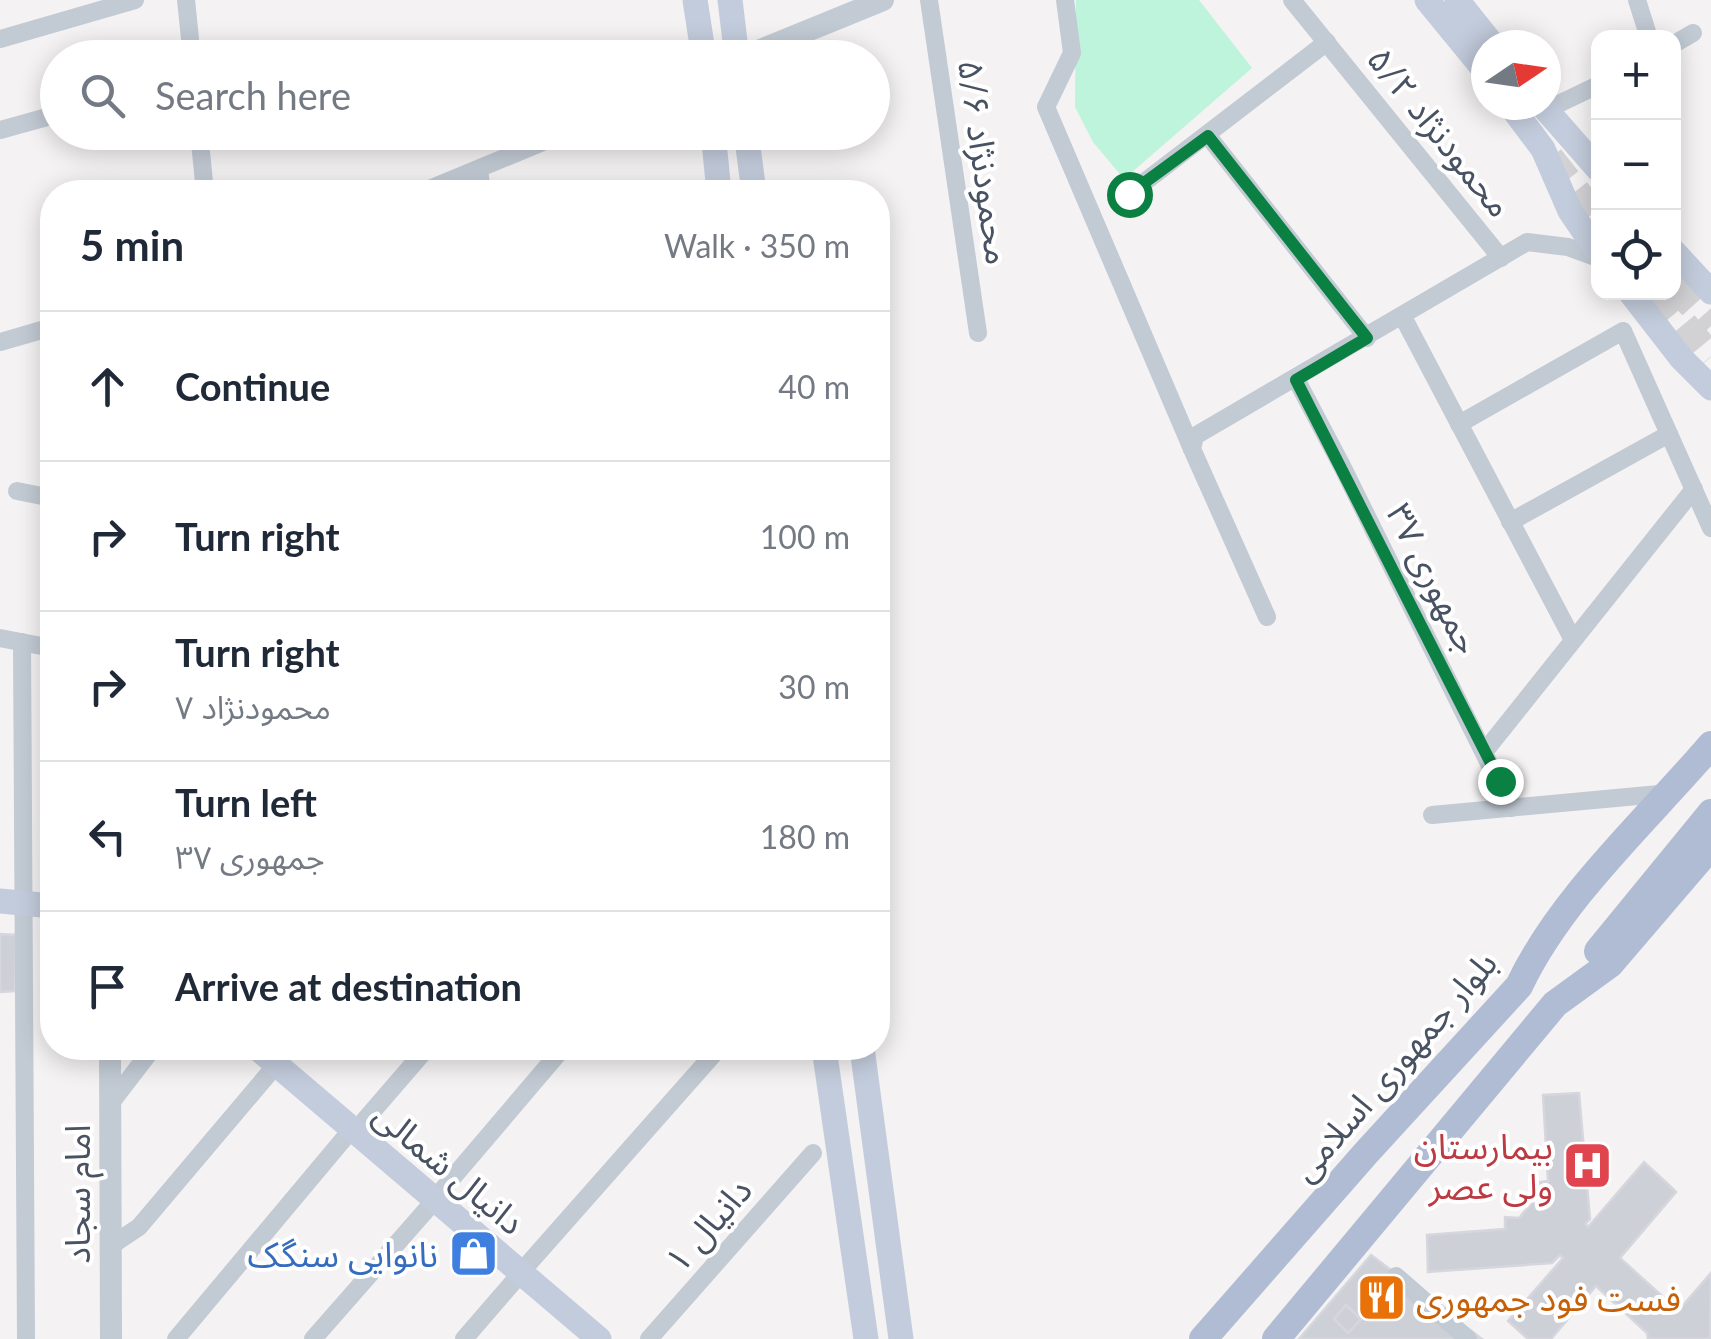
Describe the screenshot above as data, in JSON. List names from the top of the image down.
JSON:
{
  "streets": {
    "main road": ["بلوار جمهوری اسلامی", "دانیال شمالی"],
    "street": [
      "محمودنژاد ۵/۲",
      "محمودنژاد ۵/۶",
      "جمهوری ۳۷",
      "امام سجاد",
      "دانیال ۱"
    ]
  },
  "places": {
    "hospital": ["بیمارستان ولی عصر"],
    "shop": ["نانوایی سنگک"],
    "restaurant": ["فست فود جمهوری"]
  },
  "north": "right",
  "page": {
    "map_buttons": ["+", "−"],
    "search": "Search here",
    "heading": ["5 min", "Walk · 350 m"],
    "list": [
      ["Continue", "40 m"],
      ["Turn right", "100 m"],
      ["Turn right", "محمودنژاد ۷", "30 m"],
      ["Turn left", "جمهوری ۳۷", "180 m"],
      "Arrive at destination"
    ]
  }
}
